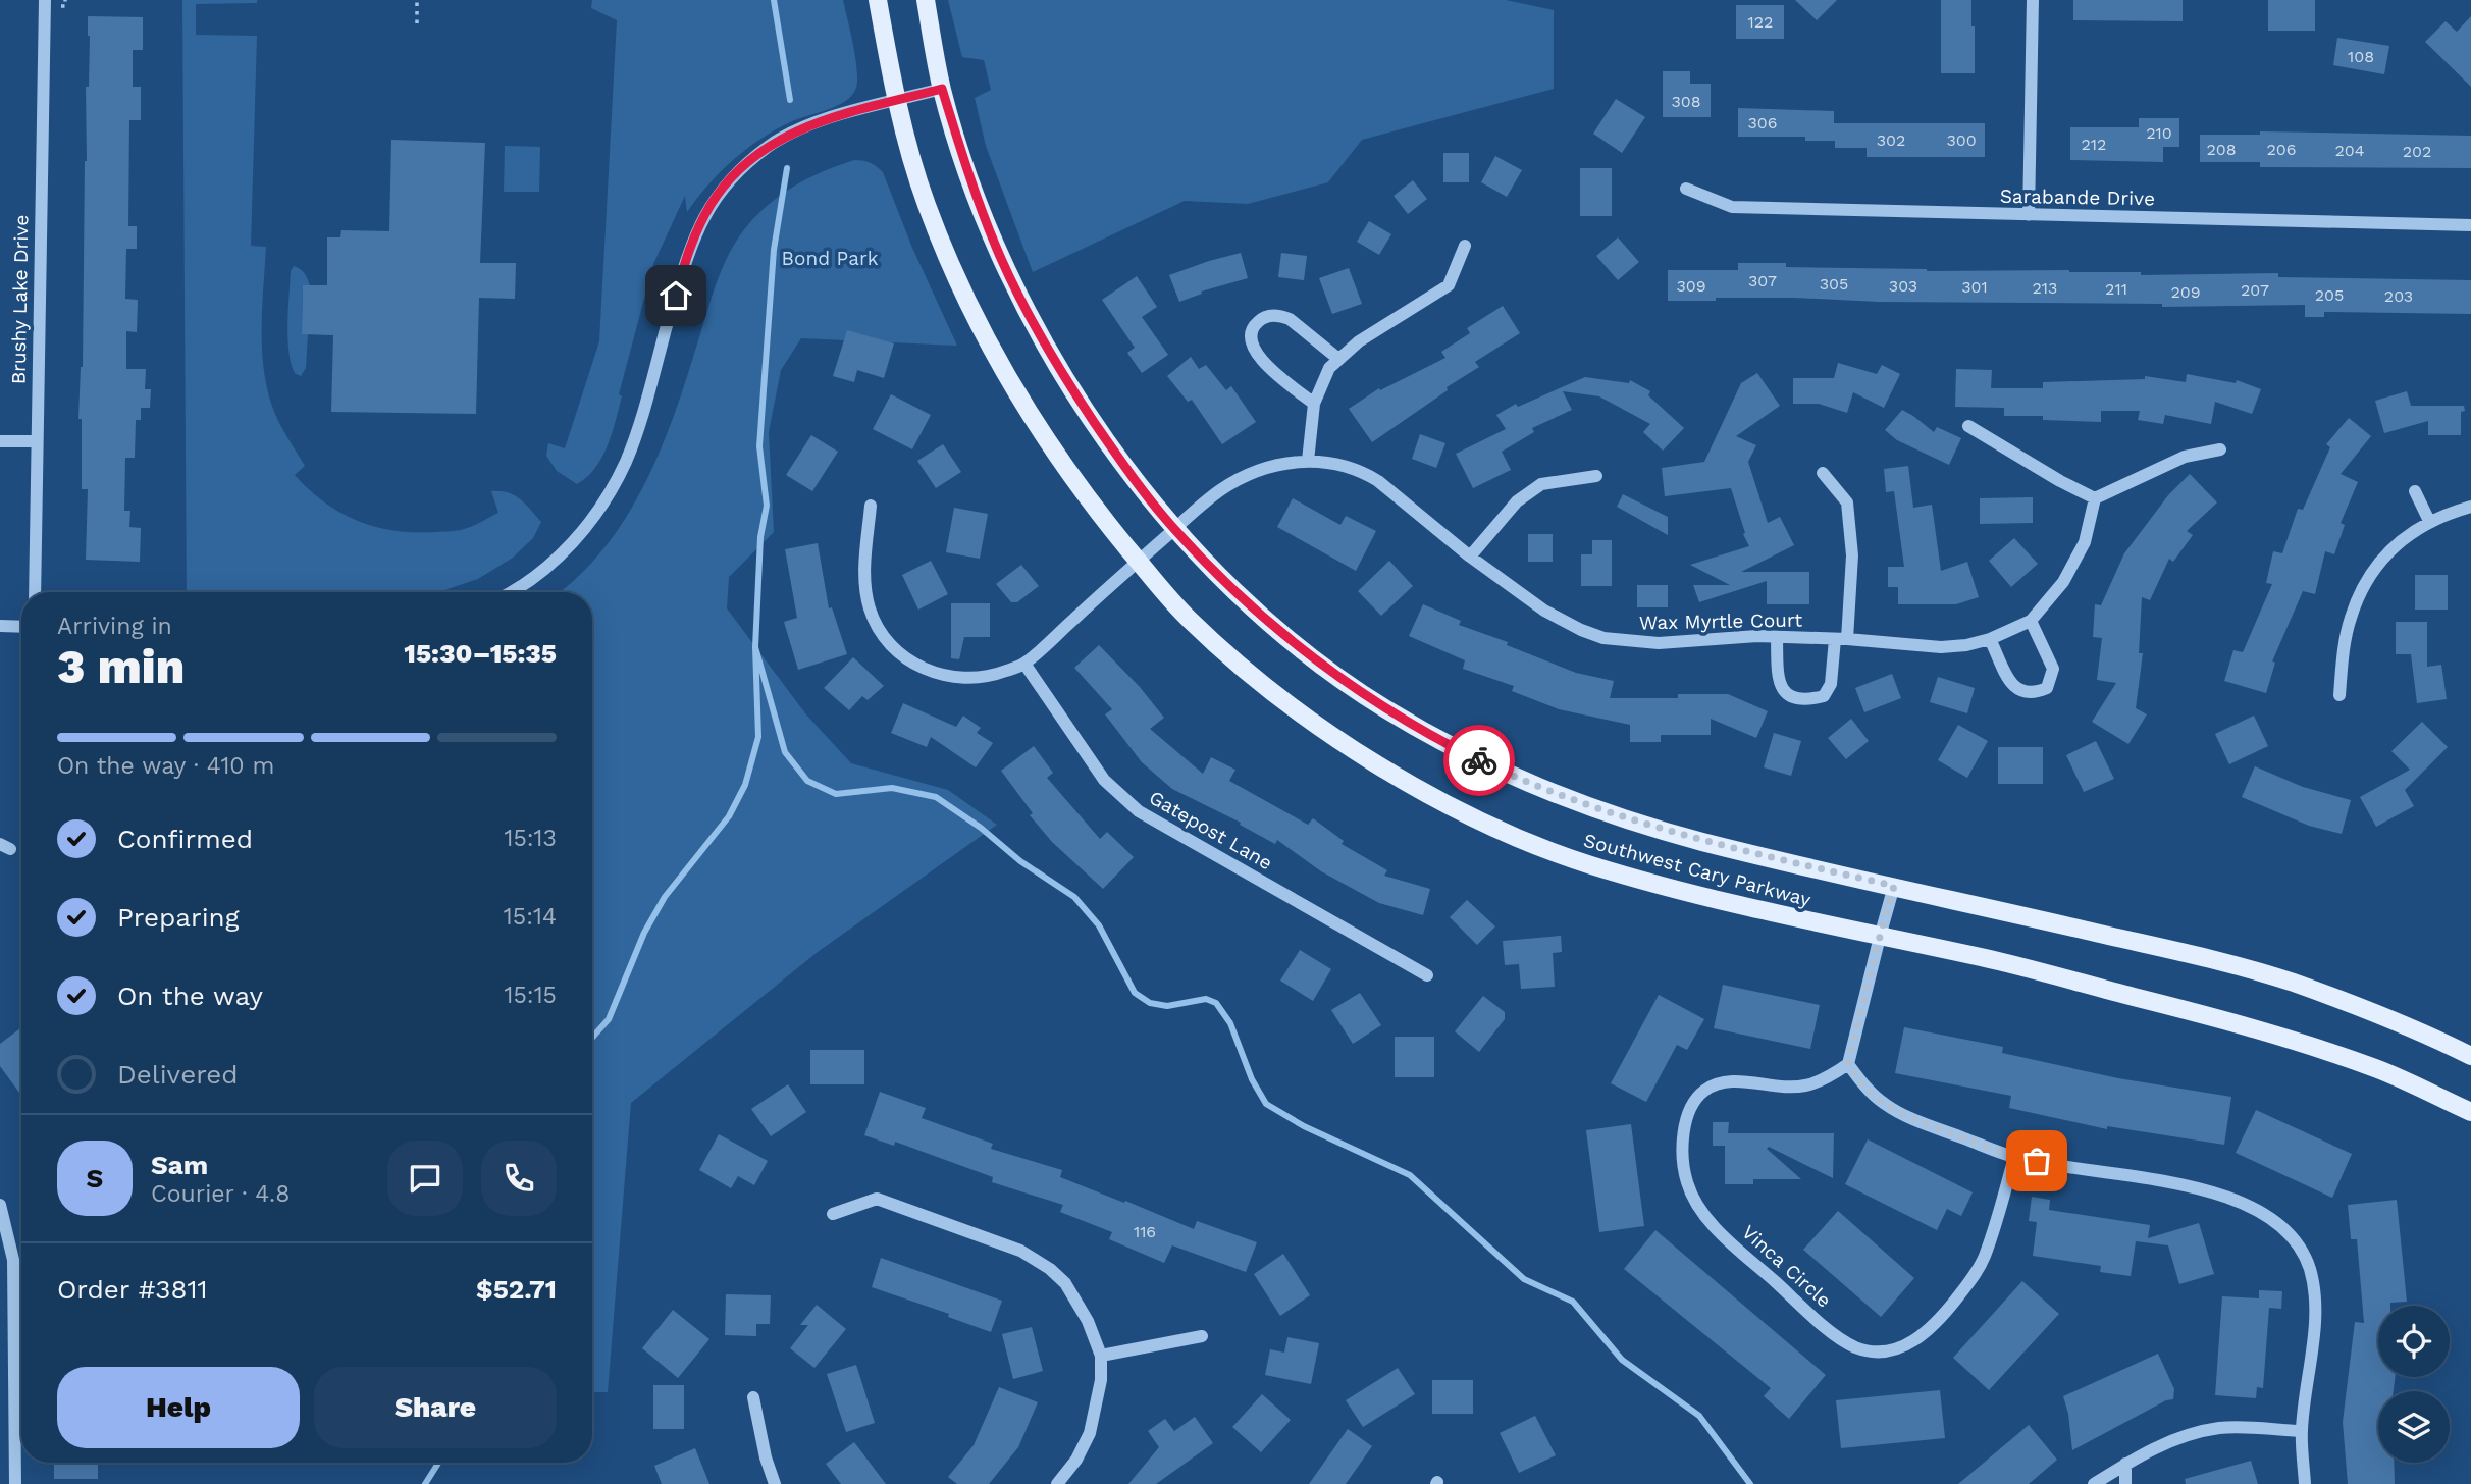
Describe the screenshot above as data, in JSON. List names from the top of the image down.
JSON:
{
  "streets": {
    "main road": ["Southwest Cary Parkway"],
    "street": [
      "Sarabande Drive",
      "Brushy Lake Drive",
      "Wax Myrtle Court",
      "Gatepost Lane",
      "Vinca Circle"
    ]
  },
  "crossings": [
    ["Wax Myrtle Court", "Gatepost Lane"],
    ["Wax Myrtle Court", "Southwest Cary Parkway"]
  ],
  "parks": ["Bond Park"],
  "house_numbers": [
    "122",
    "108",
    "308",
    "306",
    "210",
    "302",
    "300",
    "212",
    "208",
    "206",
    "204",
    "202",
    "307",
    "305",
    "309",
    "303",
    "301",
    "213",
    "211",
    "207",
    "209",
    "205",
    "203",
    "116"
  ],
  "page": {
    "heading": ["3 min", "Arriving in", "15:30–15:35"],
    "panel": [
      "Sam",
      "Courier · 4.8",
      "Order #3811",
      "$52.71"
    ],
    "bar": "On the way · 410 m",
    "list": [
      ["Confirmed", "15:13"],
      ["Preparing", "15:14"],
      ["On the way", "15:15"],
      "Delivered"
    ],
    "round": "S",
    "buttons": ["Help", "Share"]
  }
}
